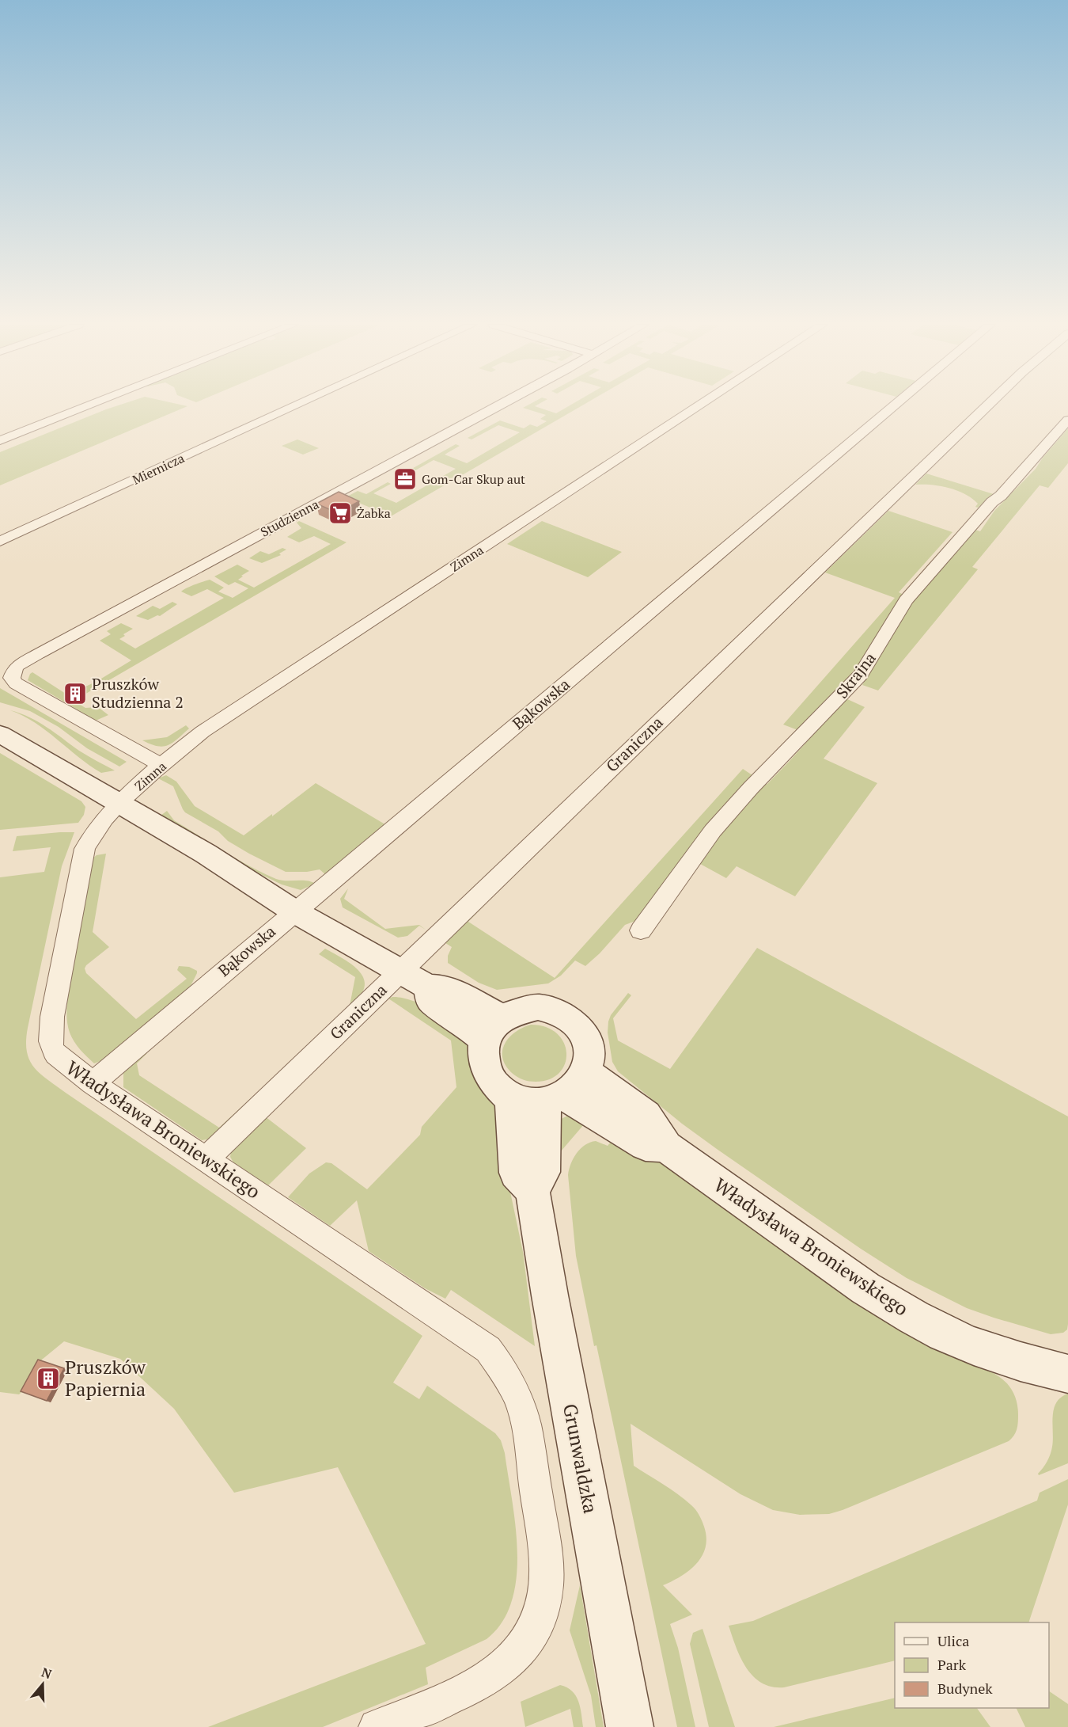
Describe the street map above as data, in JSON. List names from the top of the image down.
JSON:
{
  "streets": {
    "street": [
      "Miernicza",
      "Studzienna",
      "Zimna",
      "Skrajna",
      "Bąkowska",
      "Graniczna",
      "Władysława Broniewskiego",
      "Grunwaldzka"
    ]
  },
  "crossings": [
    ["Studzienna", "Zimna"],
    ["Zimna", "Władysława Broniewskiego"],
    ["Bąkowska", "Władysława Broniewskiego"],
    ["Graniczna", "Władysława Broniewskiego"]
  ],
  "places": {
    "office": ["Gom-Car Skup aut"],
    "supermarket": ["Żabka"],
    "building": ["Pruszków Studzienna 2", "Pruszków Papiernia"]
  },
  "legend": ["Ulica", "Park", "Budynek"],
  "north": "top"
}
